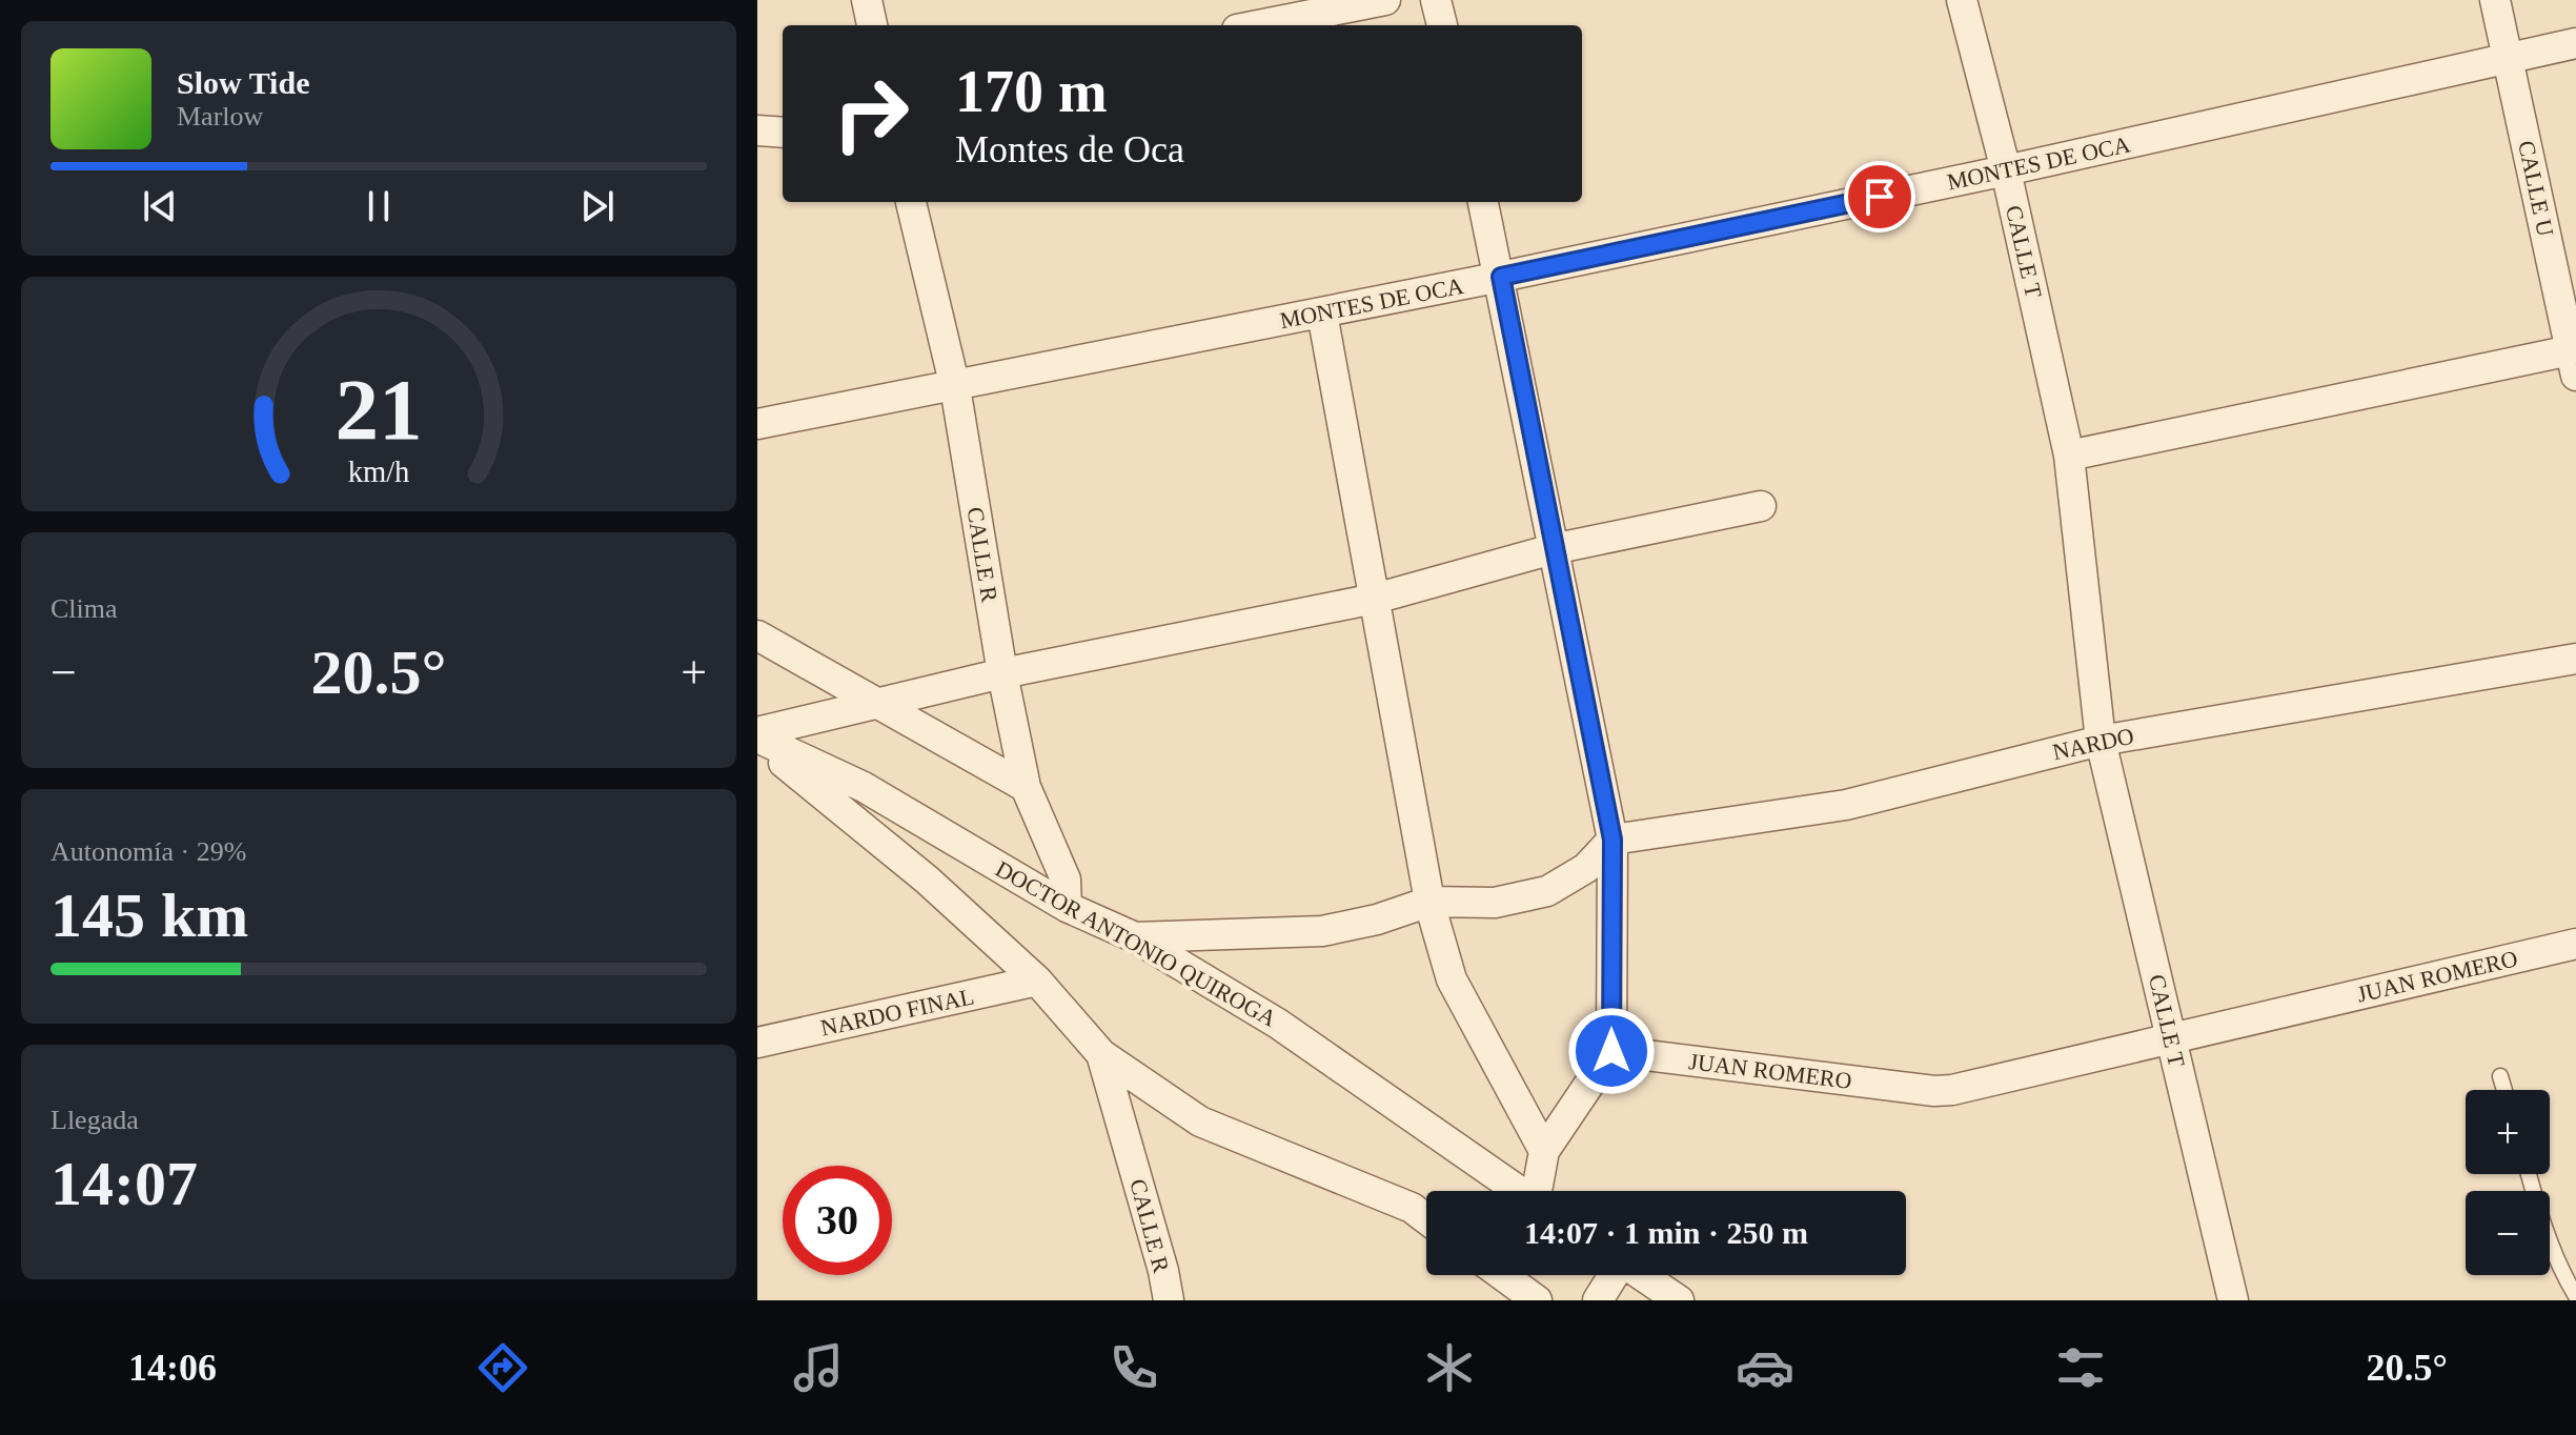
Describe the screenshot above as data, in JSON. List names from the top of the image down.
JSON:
{
  "streets": {
    "street": [
      "MONTES DE OCA",
      "CALLE U",
      "CALLE T",
      "CALLE R",
      "NARDO",
      "DOCTOR ANTONIO QUIROGA",
      "JUAN ROMERO",
      "NARDO FINAL"
    ]
  },
  "crossings": [
    ["MONTES DE OCA", "CALLE U"],
    ["MONTES DE OCA", "CALLE T"],
    ["MONTES DE OCA", "CALLE R"],
    ["CALLE T", "NARDO"],
    ["CALLE T", "JUAN ROMERO"],
    ["CALLE R", "DOCTOR ANTONIO QUIROGA"]
  ],
  "page": {
    "turn": ["170 m", "Montes de Oca"],
    "song": ["Slow Tide", "Marlow"],
    "tile": [
      "Clima",
      ["Autonomía · 29%", "145 km"],
      ["Llegada", "14:07"]
    ],
    "heat": ["−", "20.5°", "+"],
    "map_buttons": ["+", "−"],
    "limit": "30",
    "trip": "14:07 · 1 min · 250 m",
    "tabs": ["14:06", "20.5°"],
    "gauge": ["21", "km/h"]
  }
}
